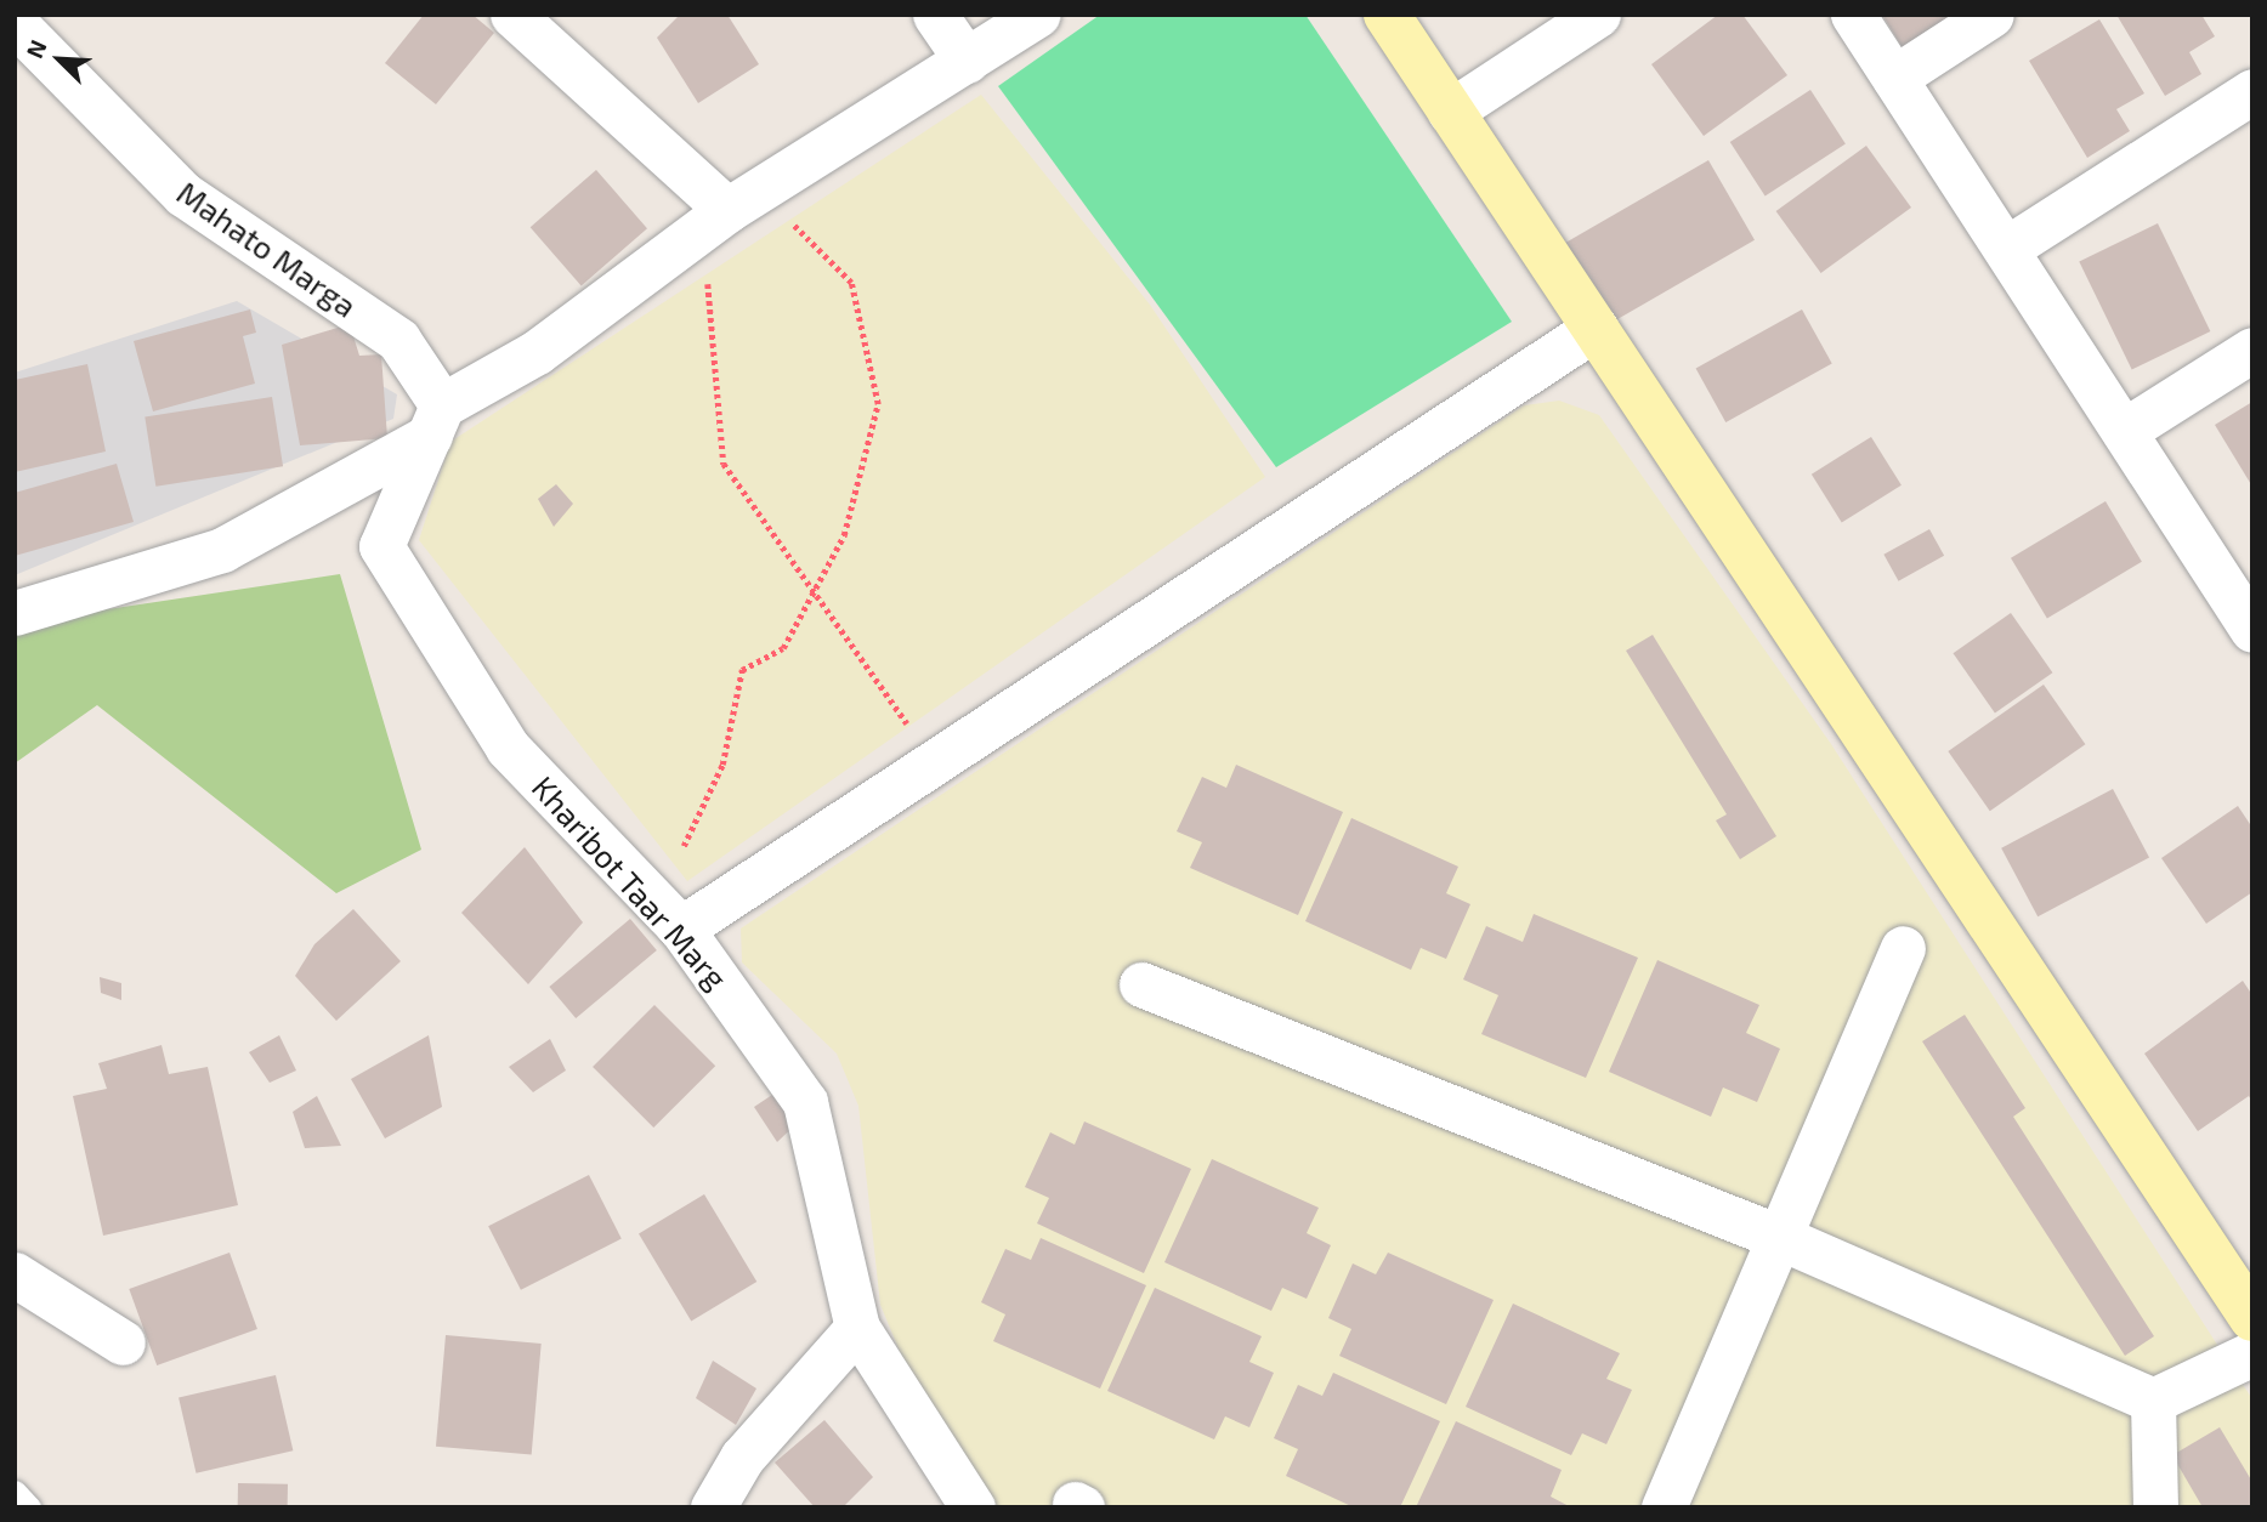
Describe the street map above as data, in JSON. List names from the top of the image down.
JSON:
{
  "streets": {
    "street": ["Mahato Marga", "Kharibot Taar Marg"]
  },
  "crossings": [
    ["Mahato Marga", "Kharibot Taar Marg"]
  ],
  "north": "top left"
}
